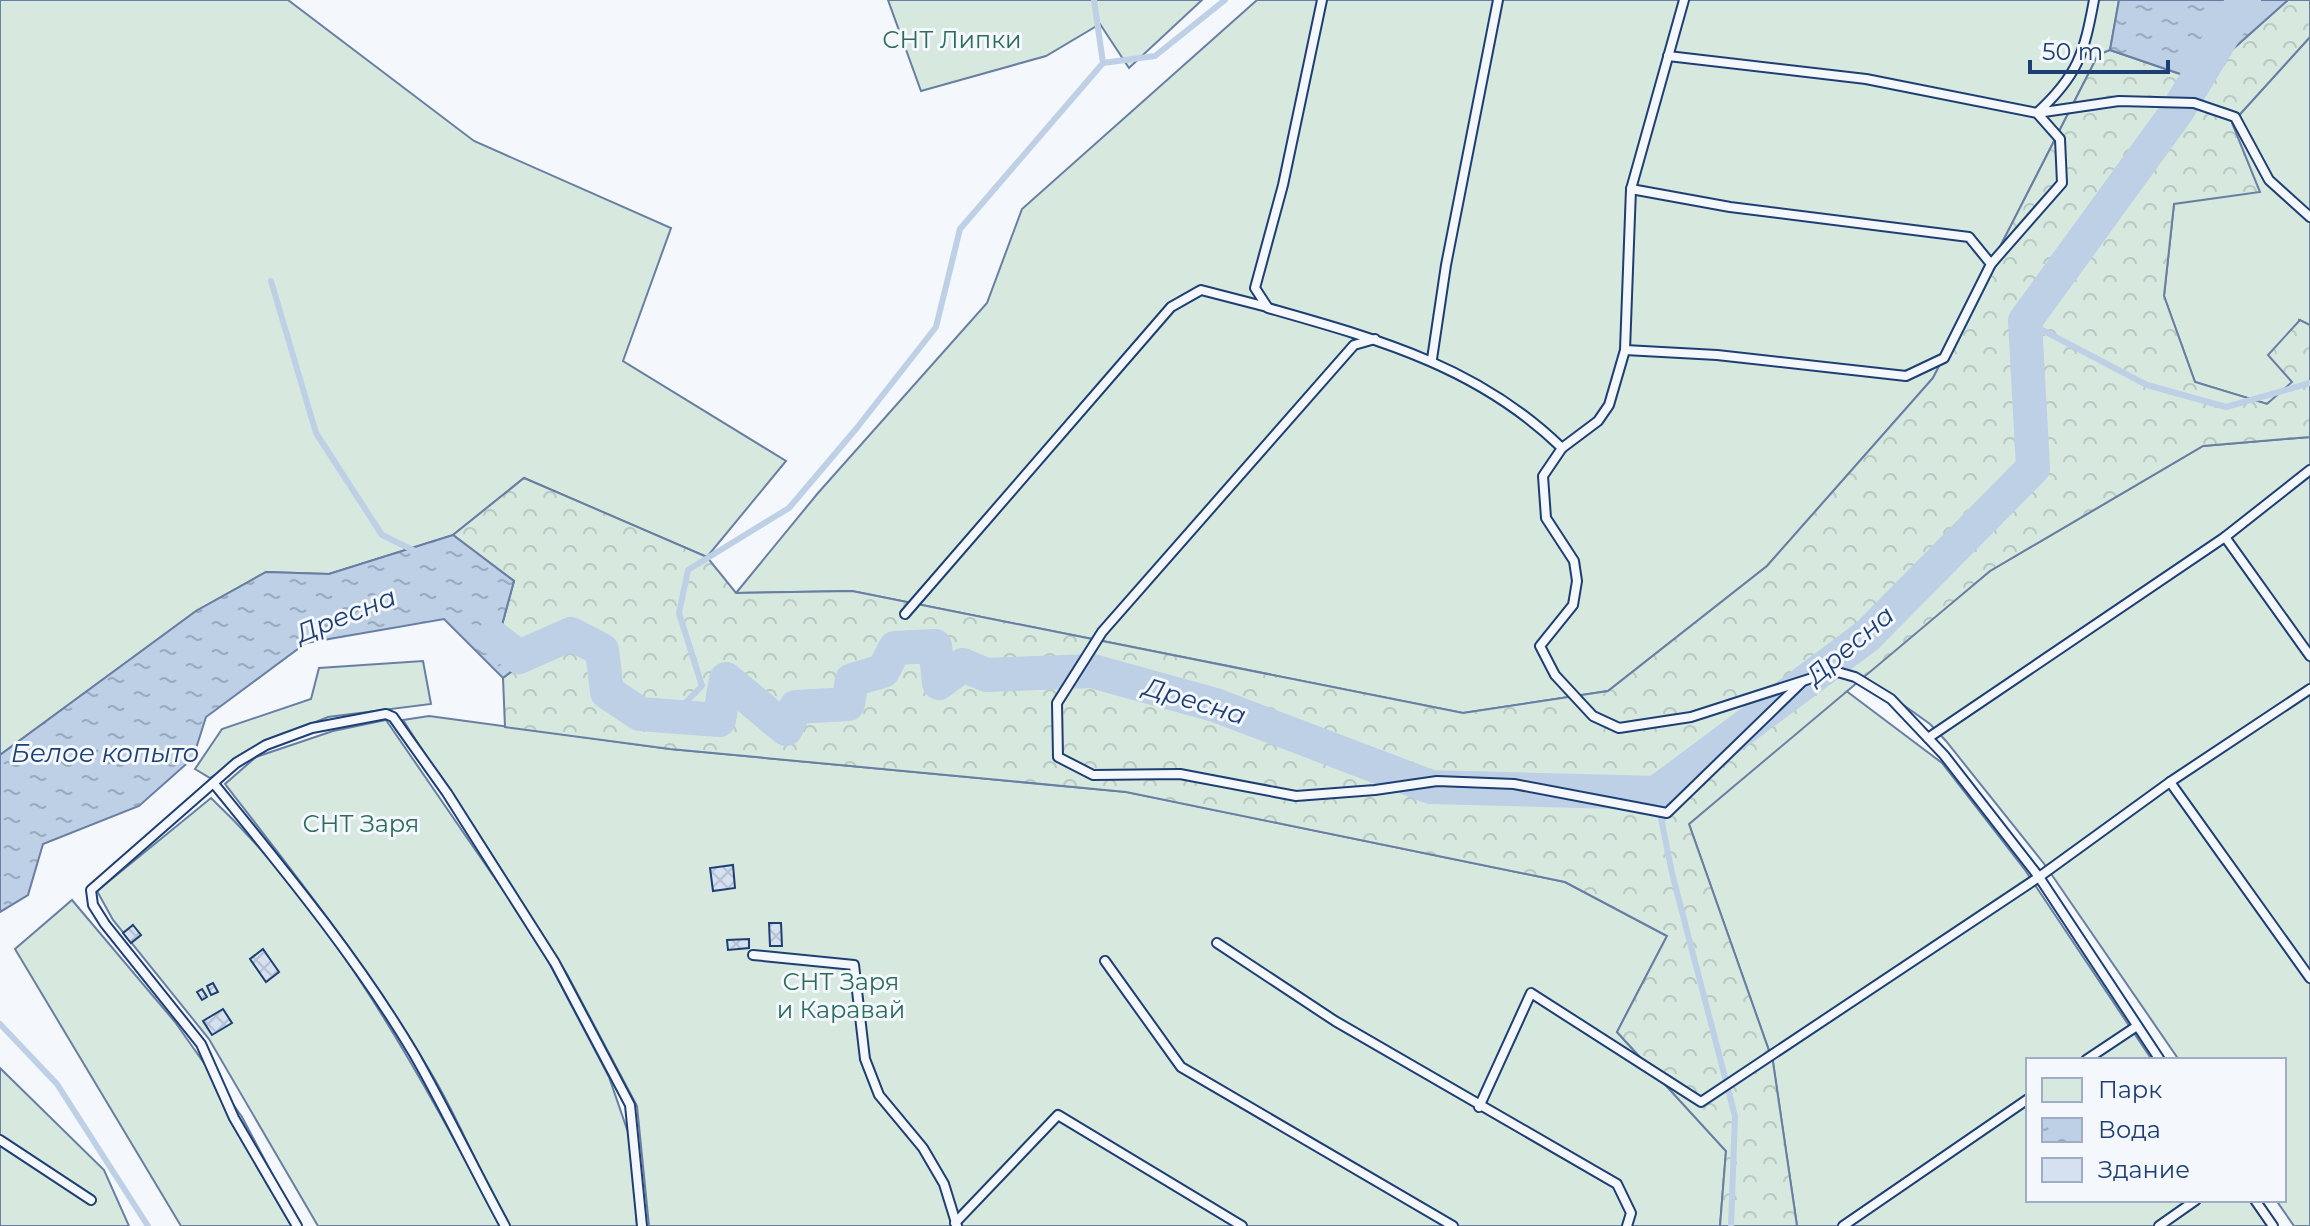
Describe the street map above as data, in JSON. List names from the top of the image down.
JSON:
{
  "water": ["Дресна", "Белое копыто"],
  "parks": ["СНТ Липки", "СНТ Заря", "СНТ Заря и Каравай"],
  "legend": ["Парк", "Вода", "Здание"],
  "scale_bar": "50 m"
}
